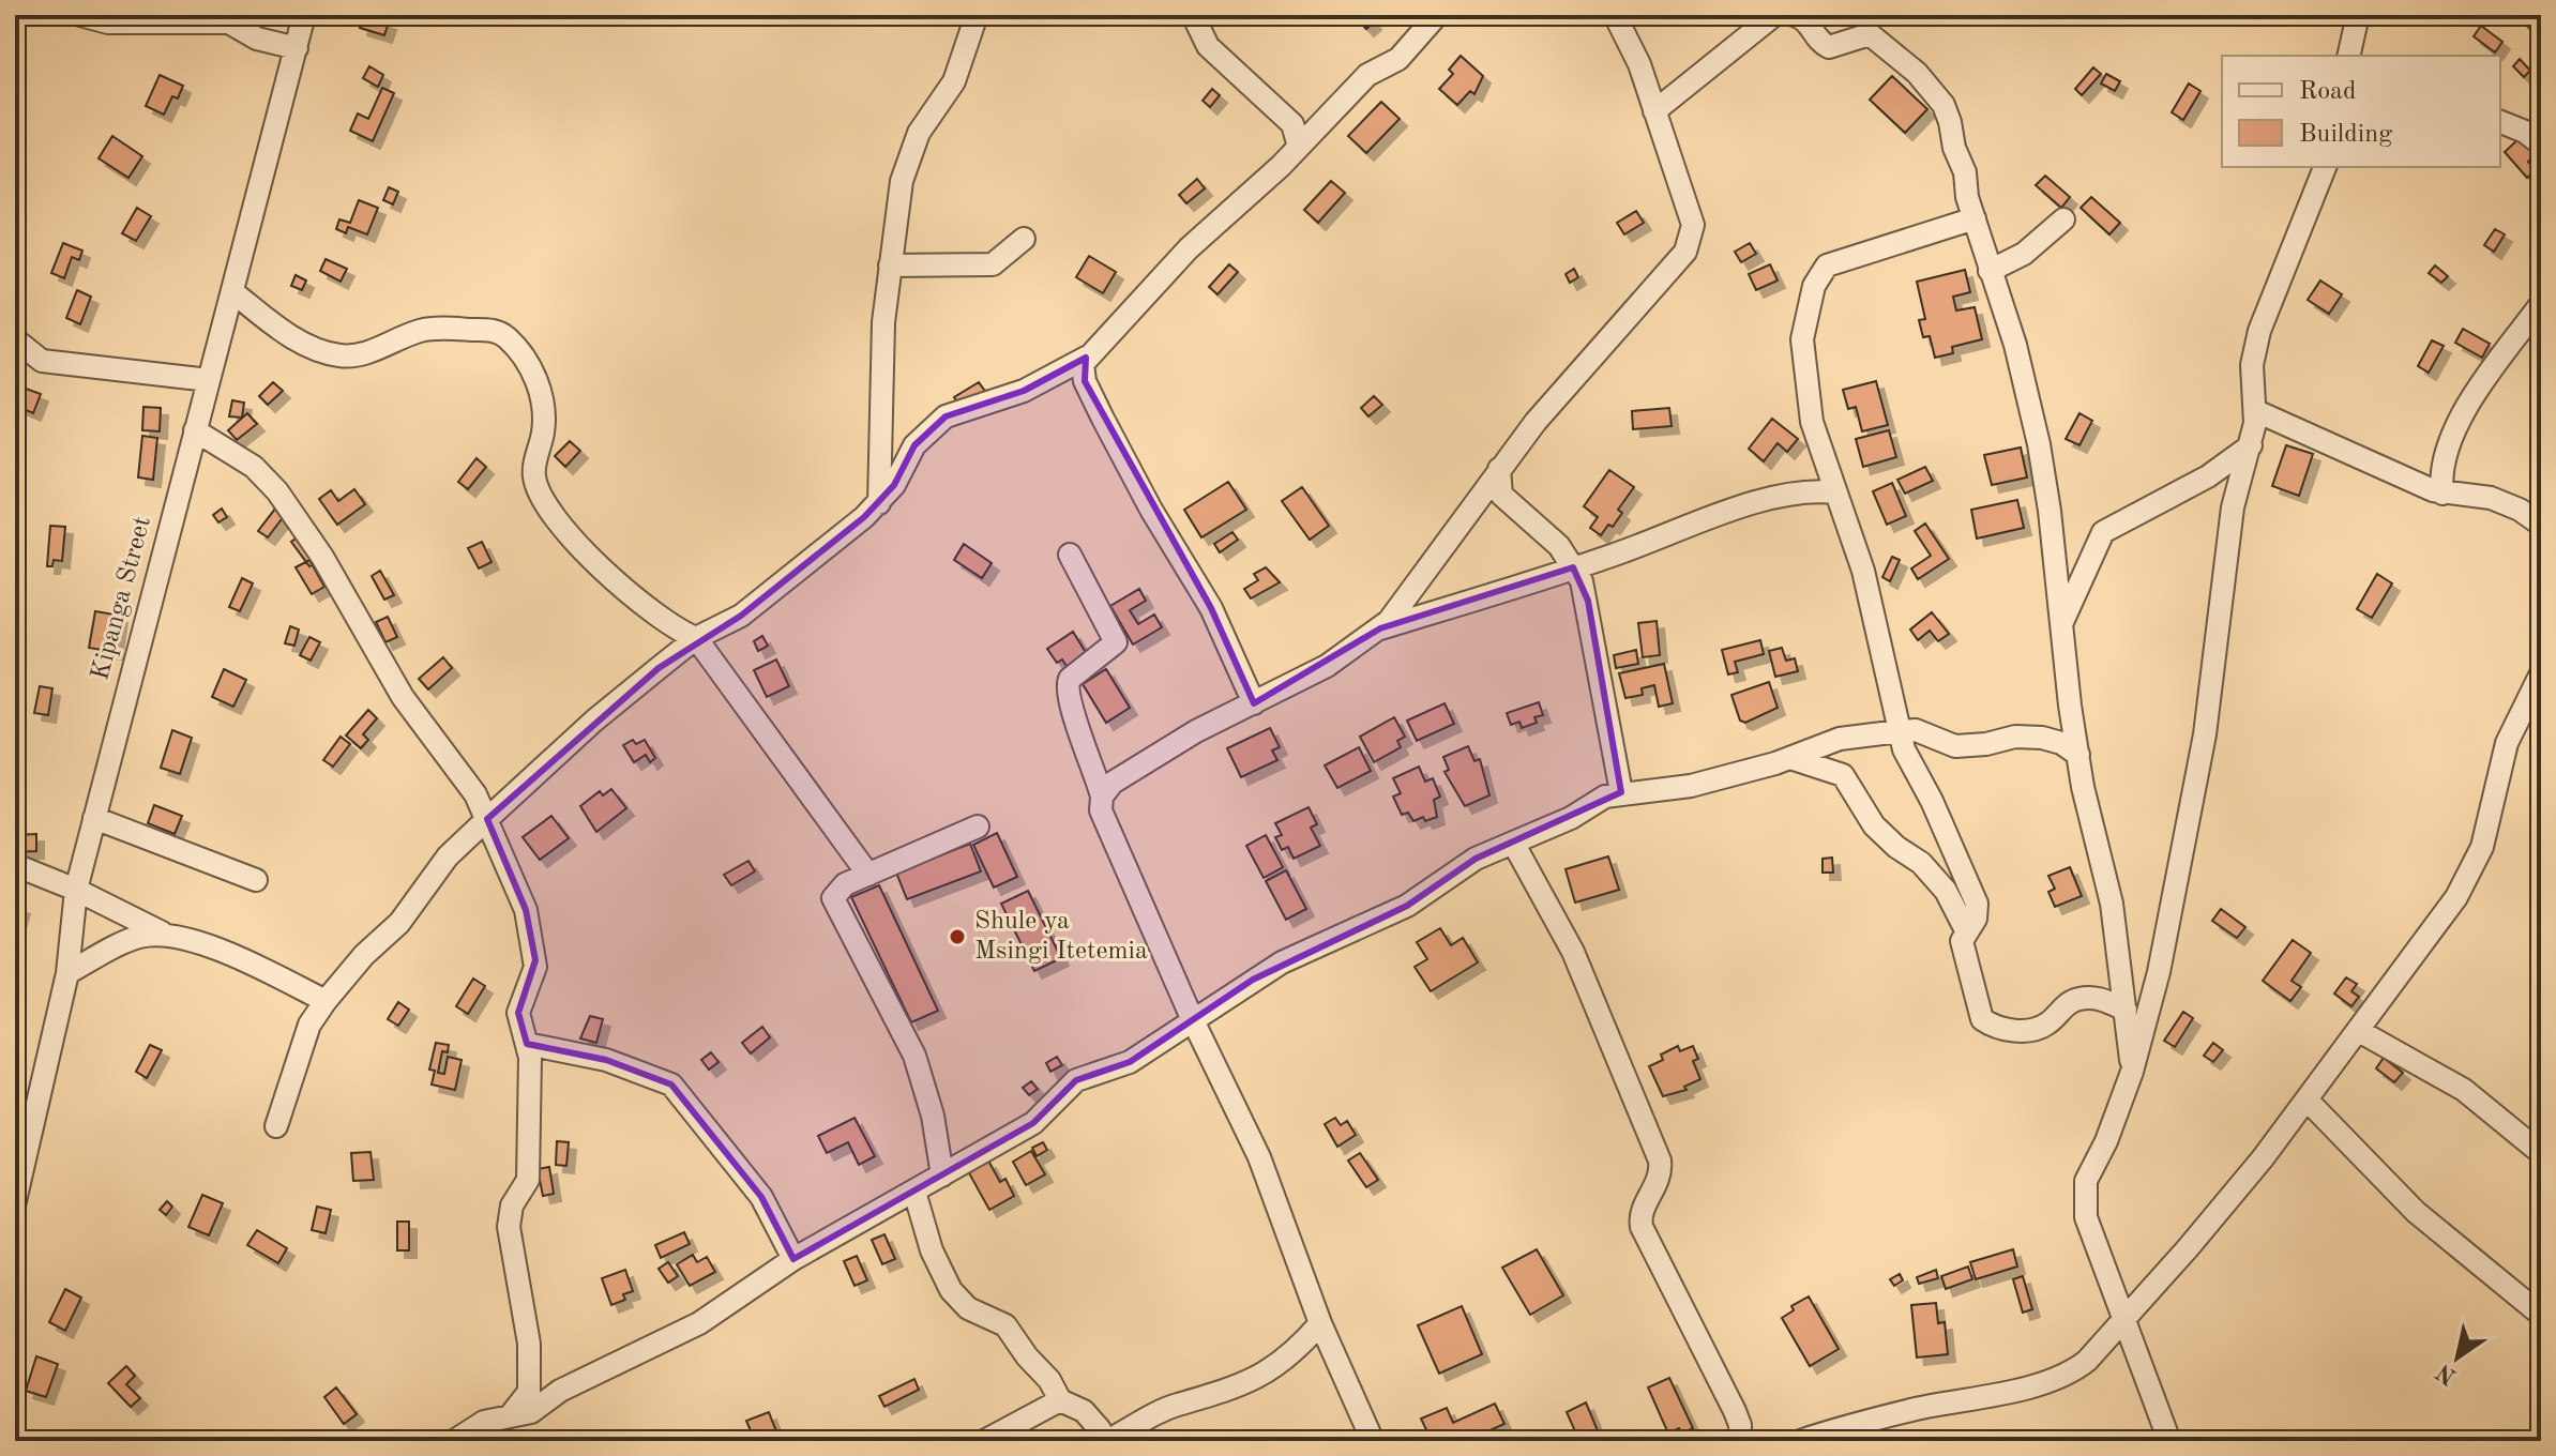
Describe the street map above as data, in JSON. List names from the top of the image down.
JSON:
{
  "streets": {
    "street": ["Kipanga Street"]
  },
  "places": ["Shule ya Msingi Itetemia"],
  "legend": ["Road", "Building"],
  "north": "bottom left"
}
